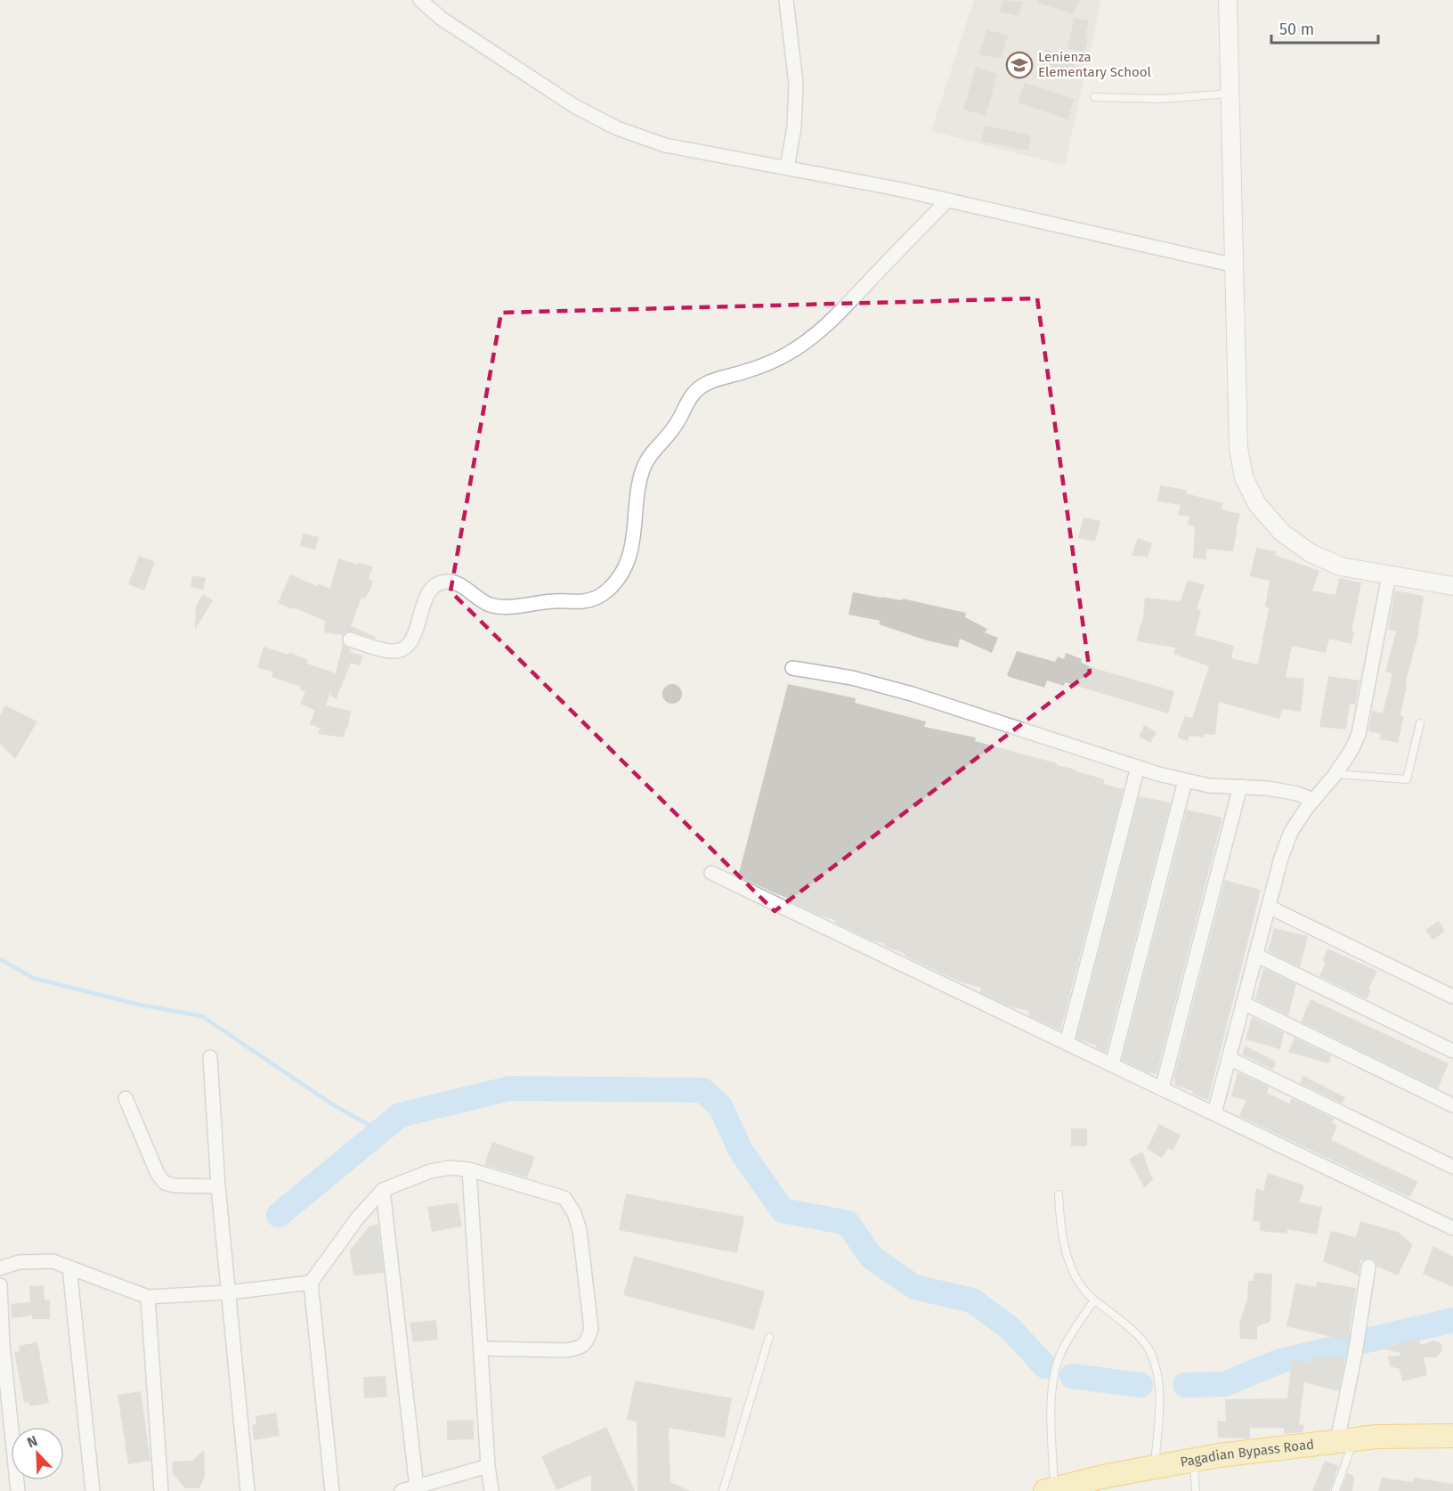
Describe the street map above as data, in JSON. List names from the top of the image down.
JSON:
{
  "streets": {
    "highway": ["Pagadian Bypass Road"]
  },
  "places": {
    "school or university": ["Lenienza Elementary School"]
  },
  "scale_bar": "50 m",
  "north": "top left"
}
